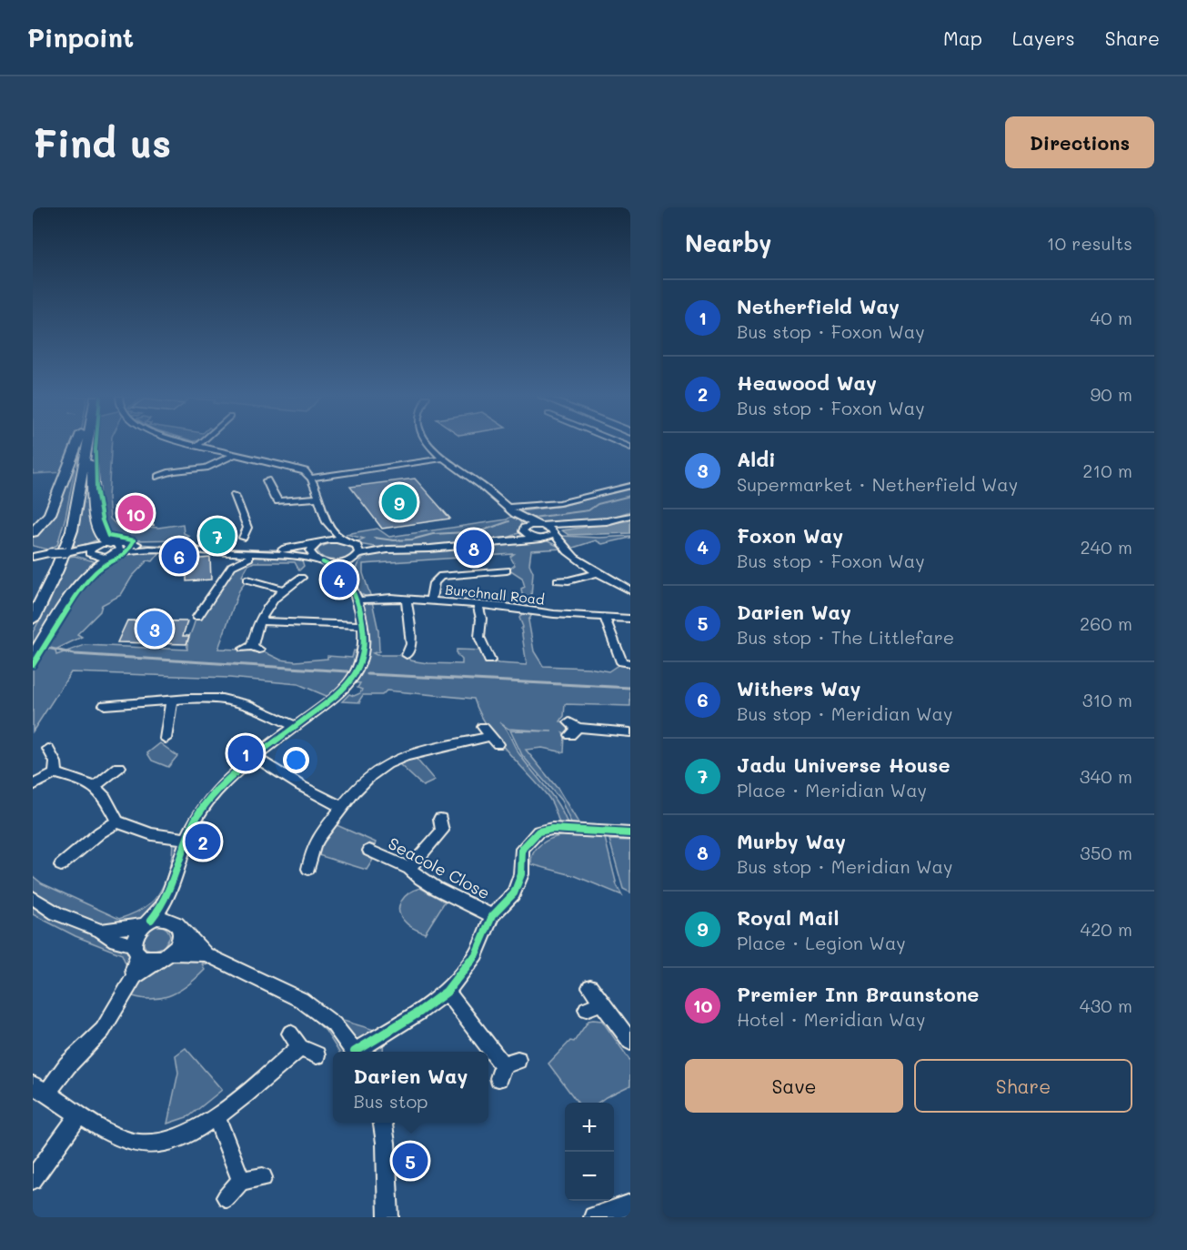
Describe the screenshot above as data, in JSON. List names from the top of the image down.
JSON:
{
  "streets": {
    "street": ["Burchnall Road", "Seacole Close"]
  },
  "page": {
    "header": "Pinpoint",
    "nav": ["Map", "Layers", "Share"],
    "buttons": [
      "Directions",
      ["Save", "Share"]
    ],
    "title": "Find us",
    "heading": ["Nearby", "10 results"],
    "list": [
      {
        "mark": "1",
        "name": "Netherfield Way",
        "note": "Bus stop · Foxon Way",
        "value": "40 m"
      },
      {
        "mark": "2",
        "name": "Heawood Way",
        "note": "Bus stop · Foxon Way",
        "value": "90 m"
      },
      {
        "mark": "3",
        "name": "Aldi",
        "note": "Supermarket · Netherfield Way",
        "value": "210 m"
      },
      {
        "mark": "4",
        "name": "Foxon Way",
        "note": "Bus stop · Foxon Way",
        "value": "240 m"
      },
      {
        "mark": "5",
        "name": "Darien Way",
        "note": "Bus stop · The Littlefare",
        "value": "260 m"
      },
      {
        "mark": "6",
        "name": "Withers Way",
        "note": "Bus stop · Meridian Way",
        "value": "310 m"
      },
      {
        "mark": "7",
        "name": "Jadu Universe House",
        "note": "Place · Meridian Way",
        "value": "340 m"
      },
      {
        "mark": "8",
        "name": "Murby Way",
        "note": "Bus stop · Meridian Way",
        "value": "350 m"
      },
      {
        "mark": "9",
        "name": "Royal Mail",
        "note": "Place · Legion Way",
        "value": "420 m"
      },
      {
        "mark": "10",
        "name": "Premier Inn Braunstone",
        "note": "Hotel · Meridian Way",
        "value": "430 m"
      }
    ],
    "pins": [
      "9",
      "10",
      "7",
      "8",
      "6",
      "4",
      "3",
      "1",
      "2",
      "5"
    ],
    "popup": ["Darien Way", "Bus stop"],
    "map_buttons": ["+", "−"]
  }
}
